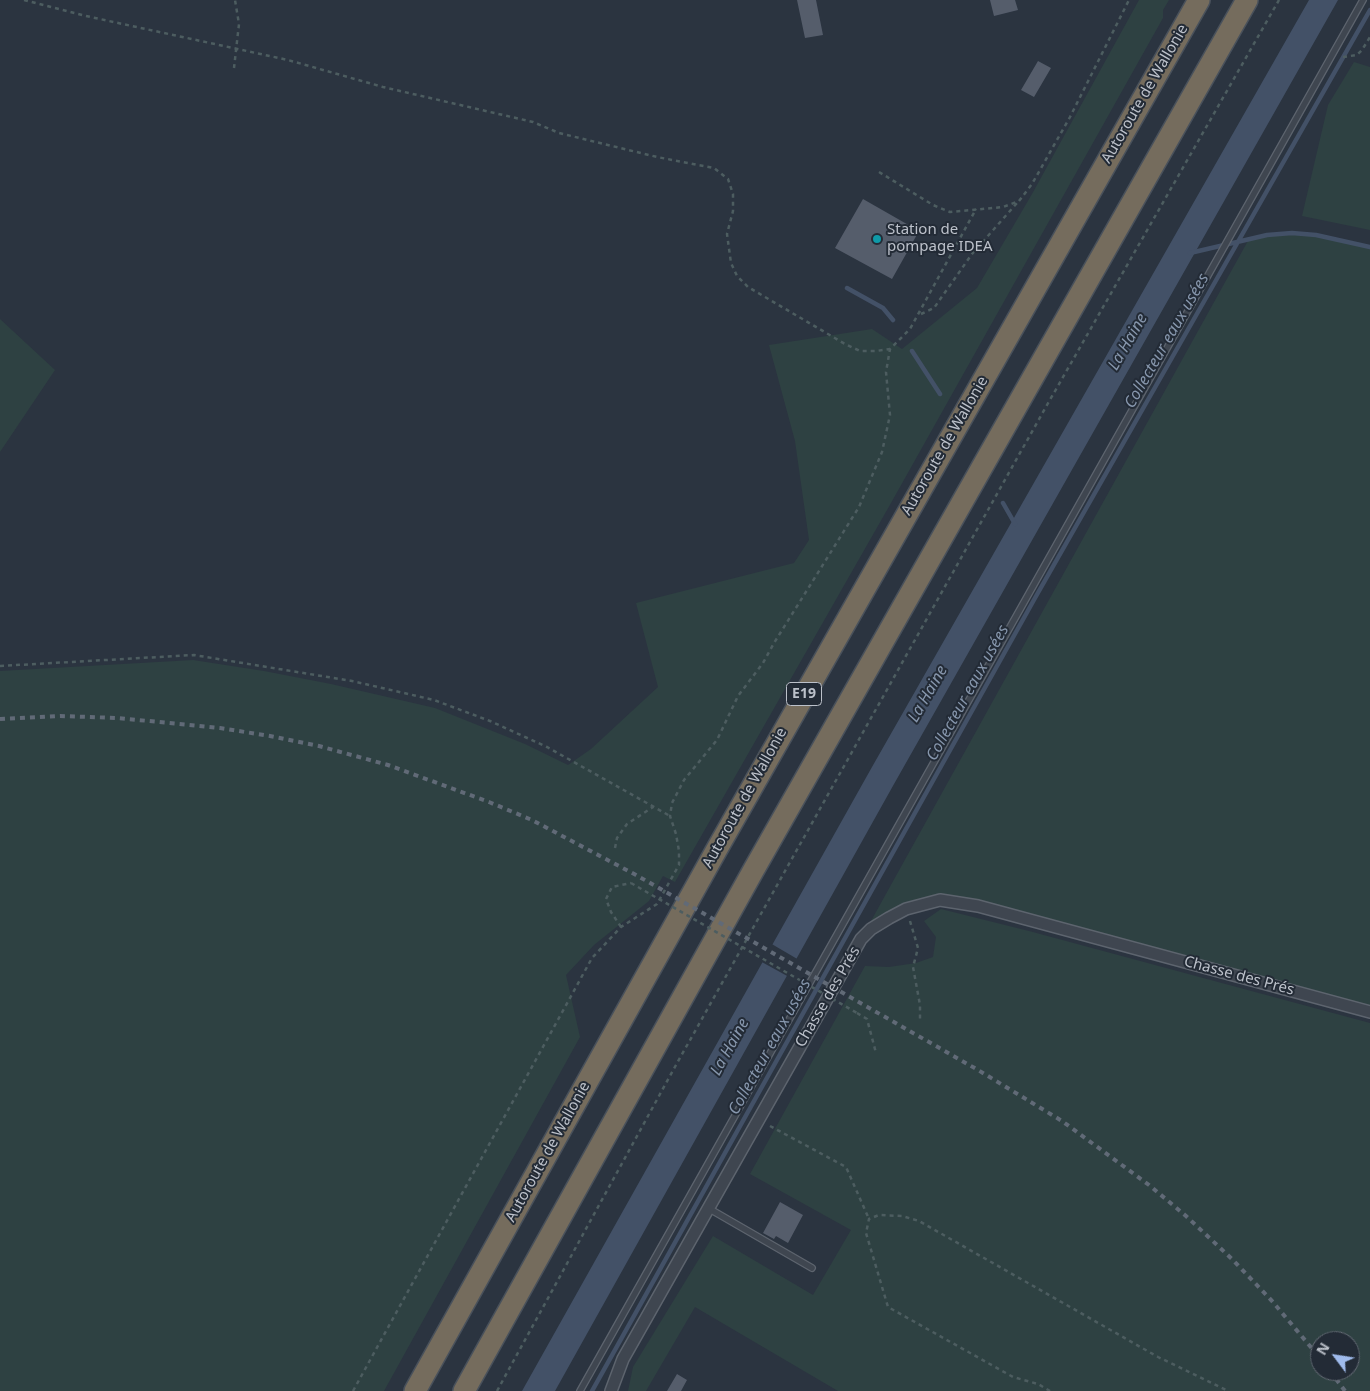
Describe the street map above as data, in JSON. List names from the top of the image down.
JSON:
{
  "streets": {
    "highway": ["Autoroute de Wallonie", "E19"],
    "street": ["Chasse des Prés"]
  },
  "water": ["Collecteur eaux usées", "La Haine"],
  "places": ["Station de pompage IDEA"],
  "north": "top left"
}
